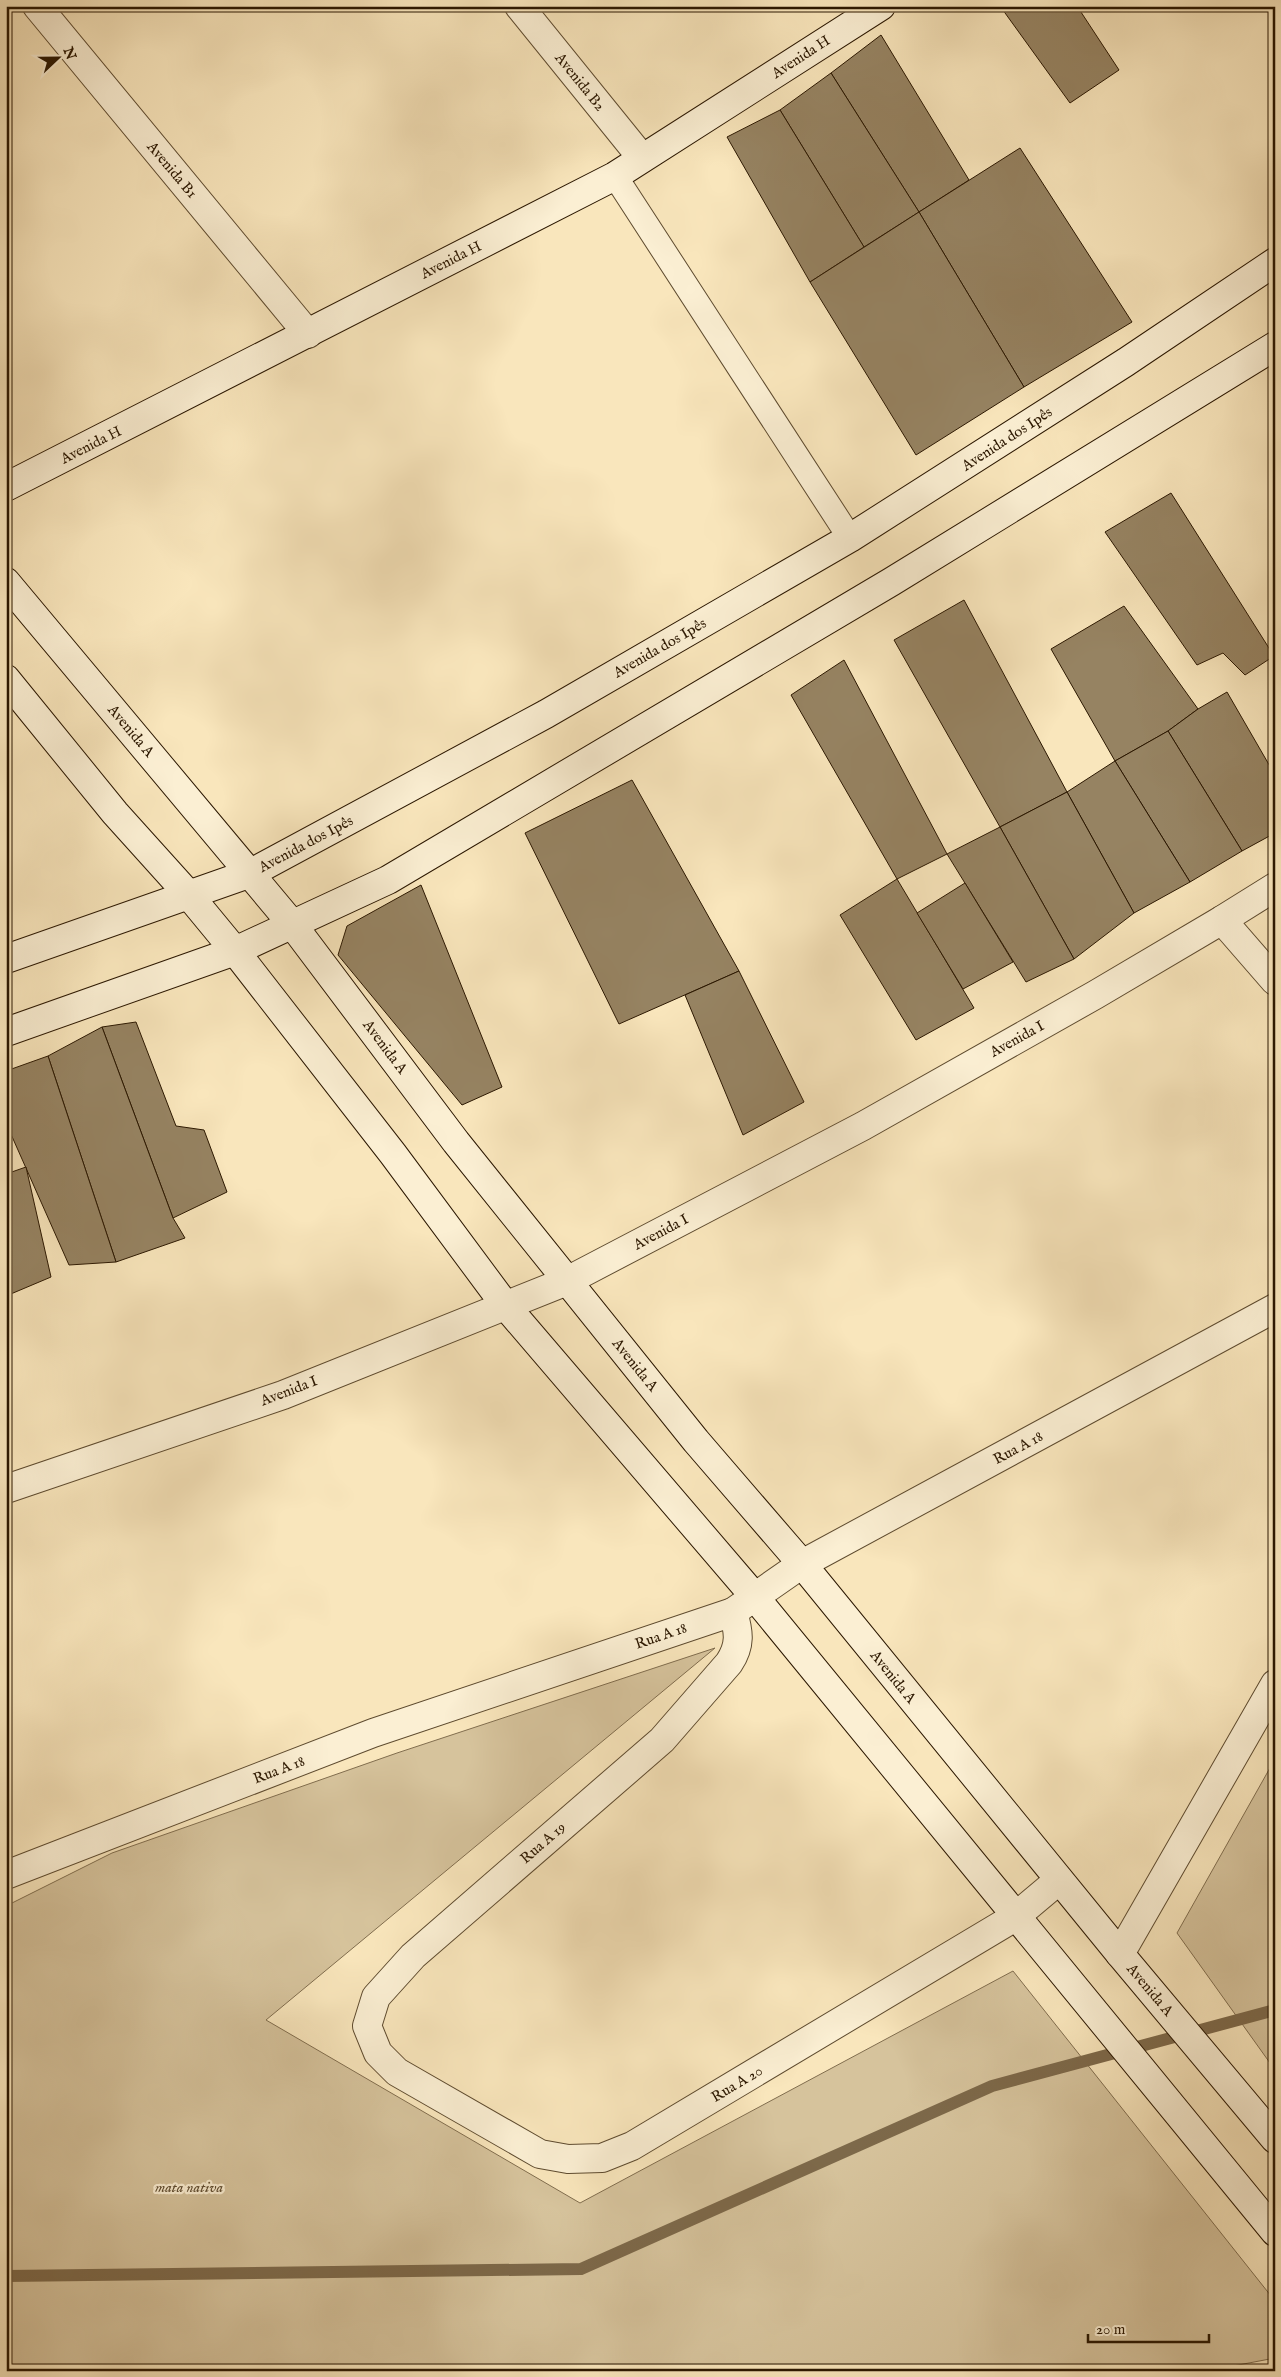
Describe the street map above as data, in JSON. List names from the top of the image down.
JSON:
{
  "streets": {
    "street": [
      "Avenida H",
      "Avenida B2",
      "Avenida B1",
      "Avenida dos Ipês",
      "Avenida A",
      "Avenida I",
      "Rua A 18",
      "Rua A 19",
      "Rua A 20"
    ]
  },
  "crossings": [
    ["Avenida H", "Avenida B2"],
    ["Avenida H", "Avenida B1"],
    ["Avenida dos Ipês", "Avenida A"],
    ["Avenida A", "Avenida I"],
    ["Avenida A", "Rua A 18"],
    ["Avenida A", "Rua A 20"],
    ["Rua A 18", "Rua A 19"],
    ["Rua A 19", "Rua A 20"]
  ],
  "parks": ["mata nativa"],
  "scale_bar": "20 m",
  "north": "right"
}
